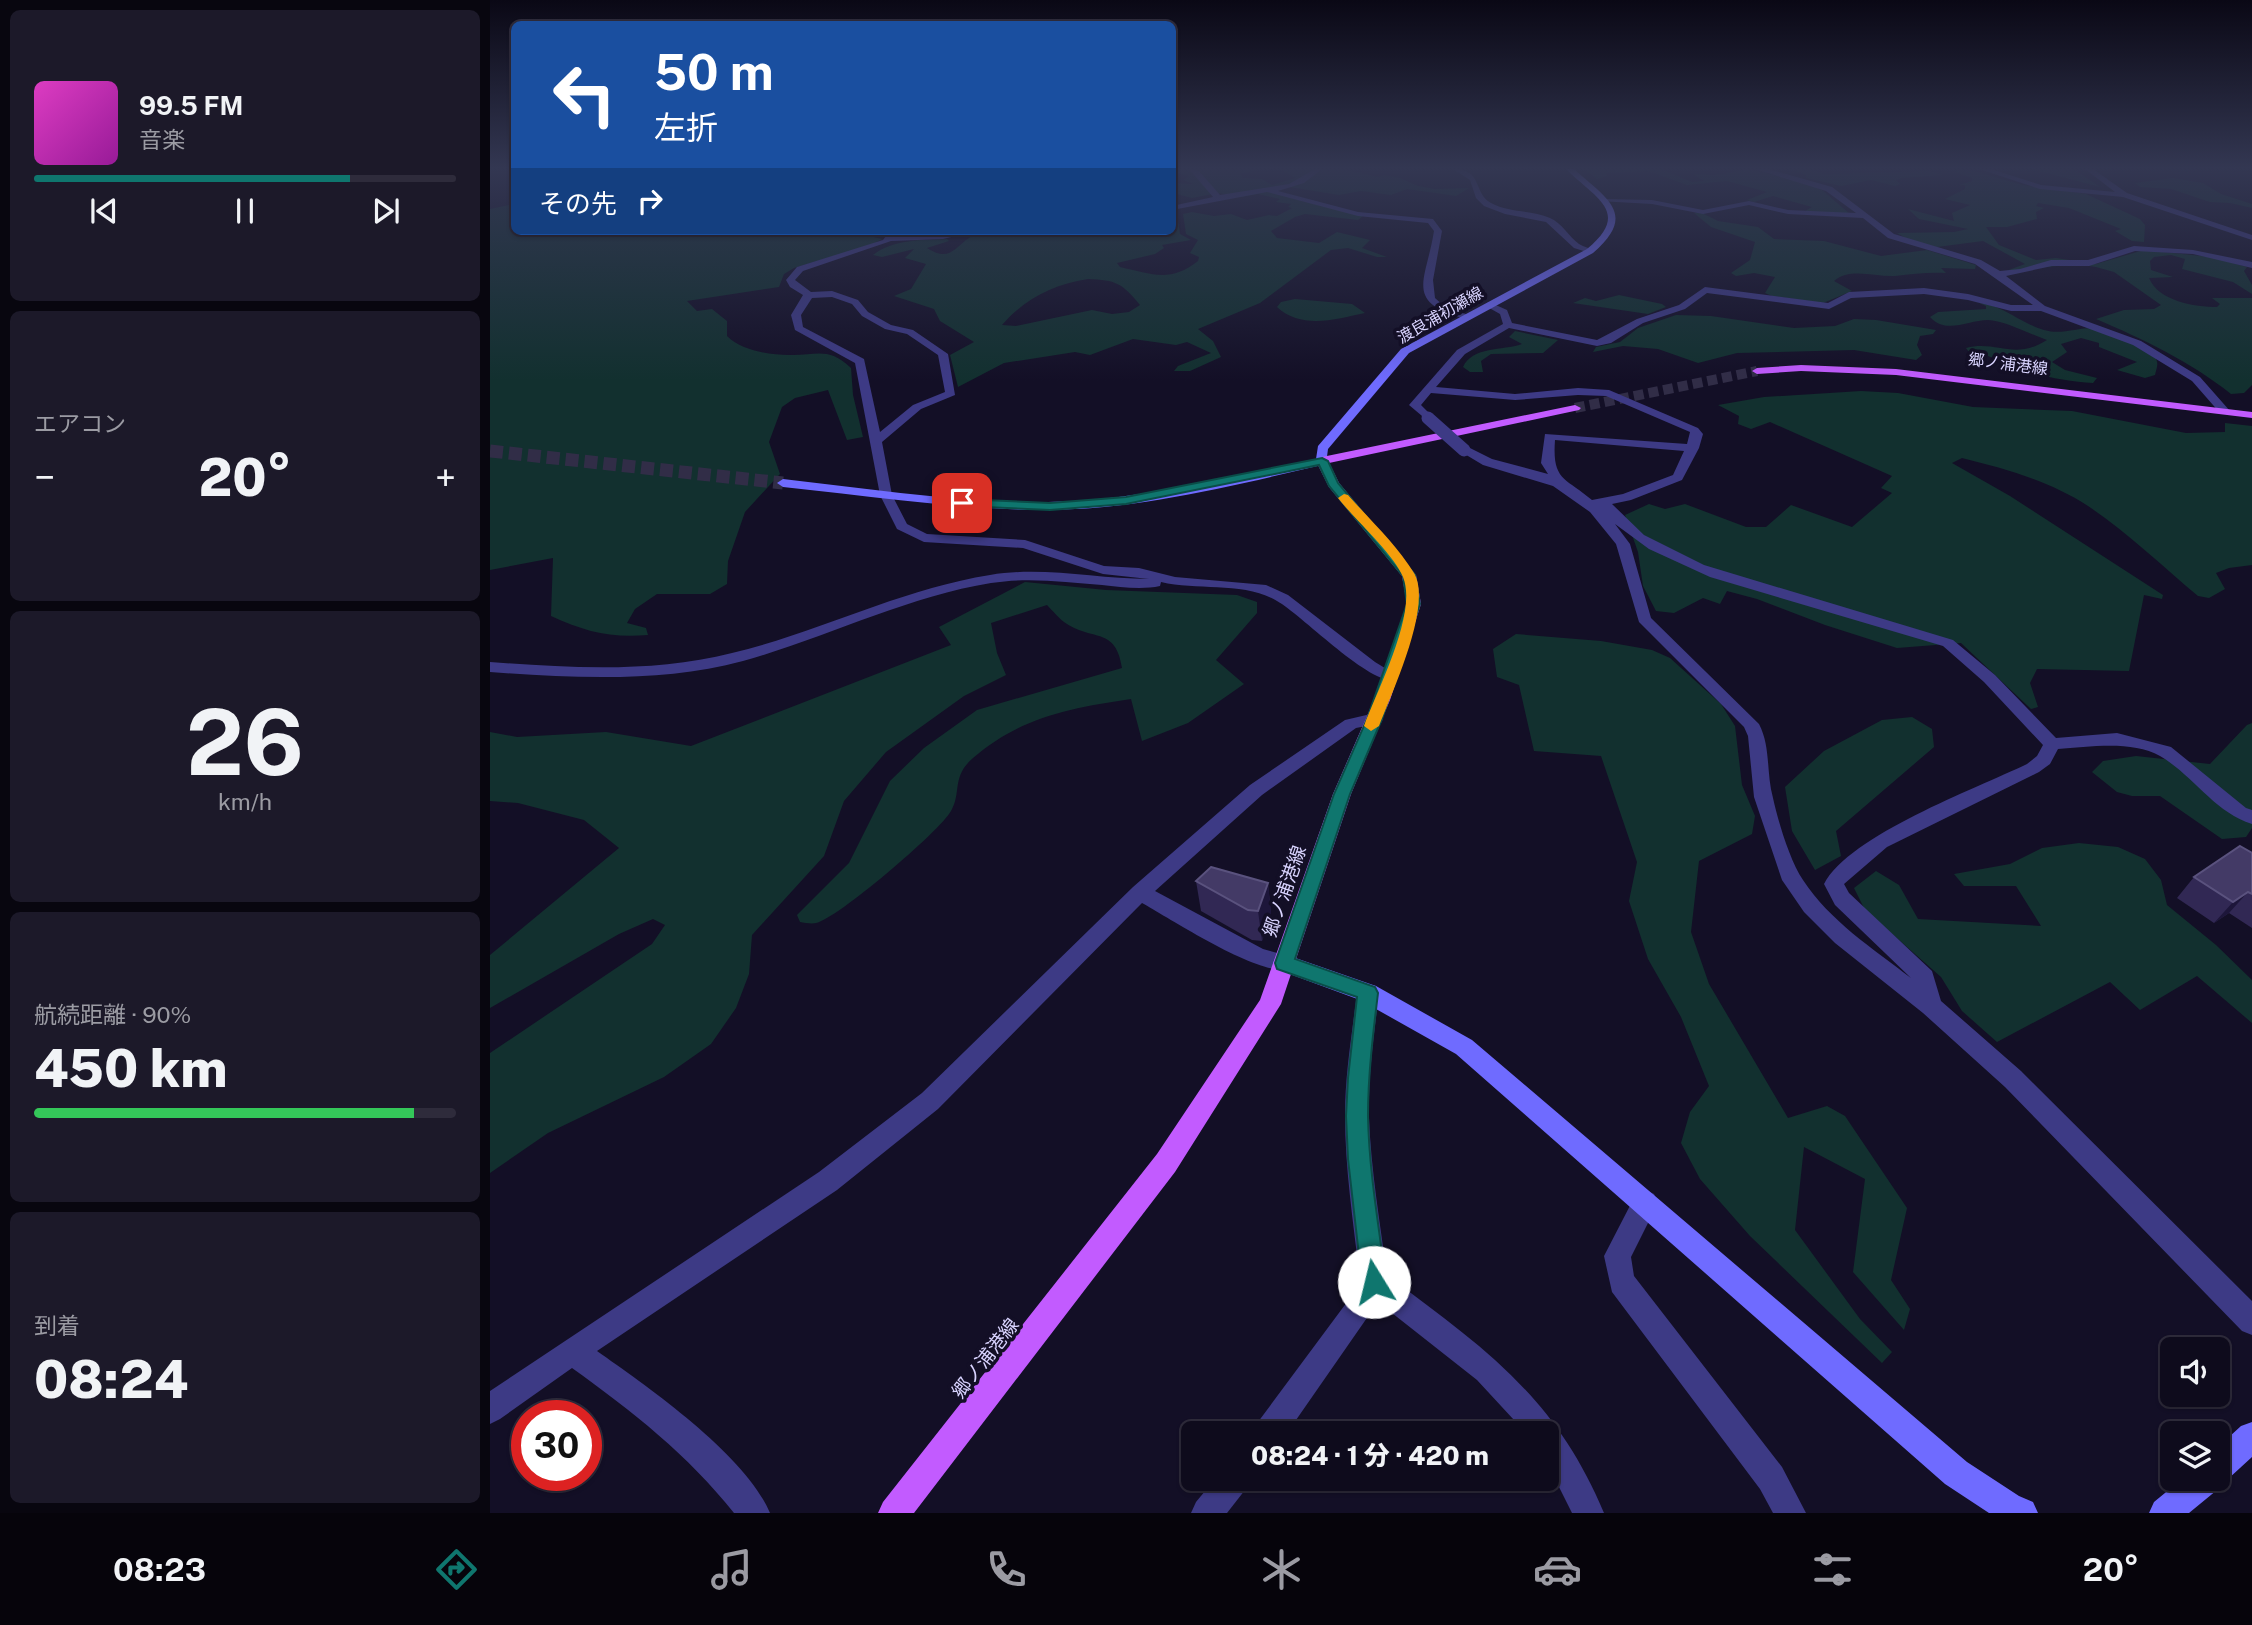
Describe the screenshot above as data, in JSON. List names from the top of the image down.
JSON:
{
  "streets": {
    "main road": ["渡良浦初瀬線", "郷ノ浦港線"]
  },
  "crossings": [
    ["渡良浦初瀬線", "郷ノ浦港線"]
  ],
  "page": {
    "turn": ["50 m", "左折"],
    "song": ["99.5 FM", "音楽"],
    "then": "その先",
    "tile": [
      "エアコン",
      ["26", "km/h"],
      ["航続距離 · 90%", "450 km"],
      ["到着", "08:24"]
    ],
    "heat": ["−", "20°", "+"],
    "limit": "30",
    "trip": "08:24 · 1 分 · 420 m",
    "tabs": ["08:23", "20°"]
  }
}
